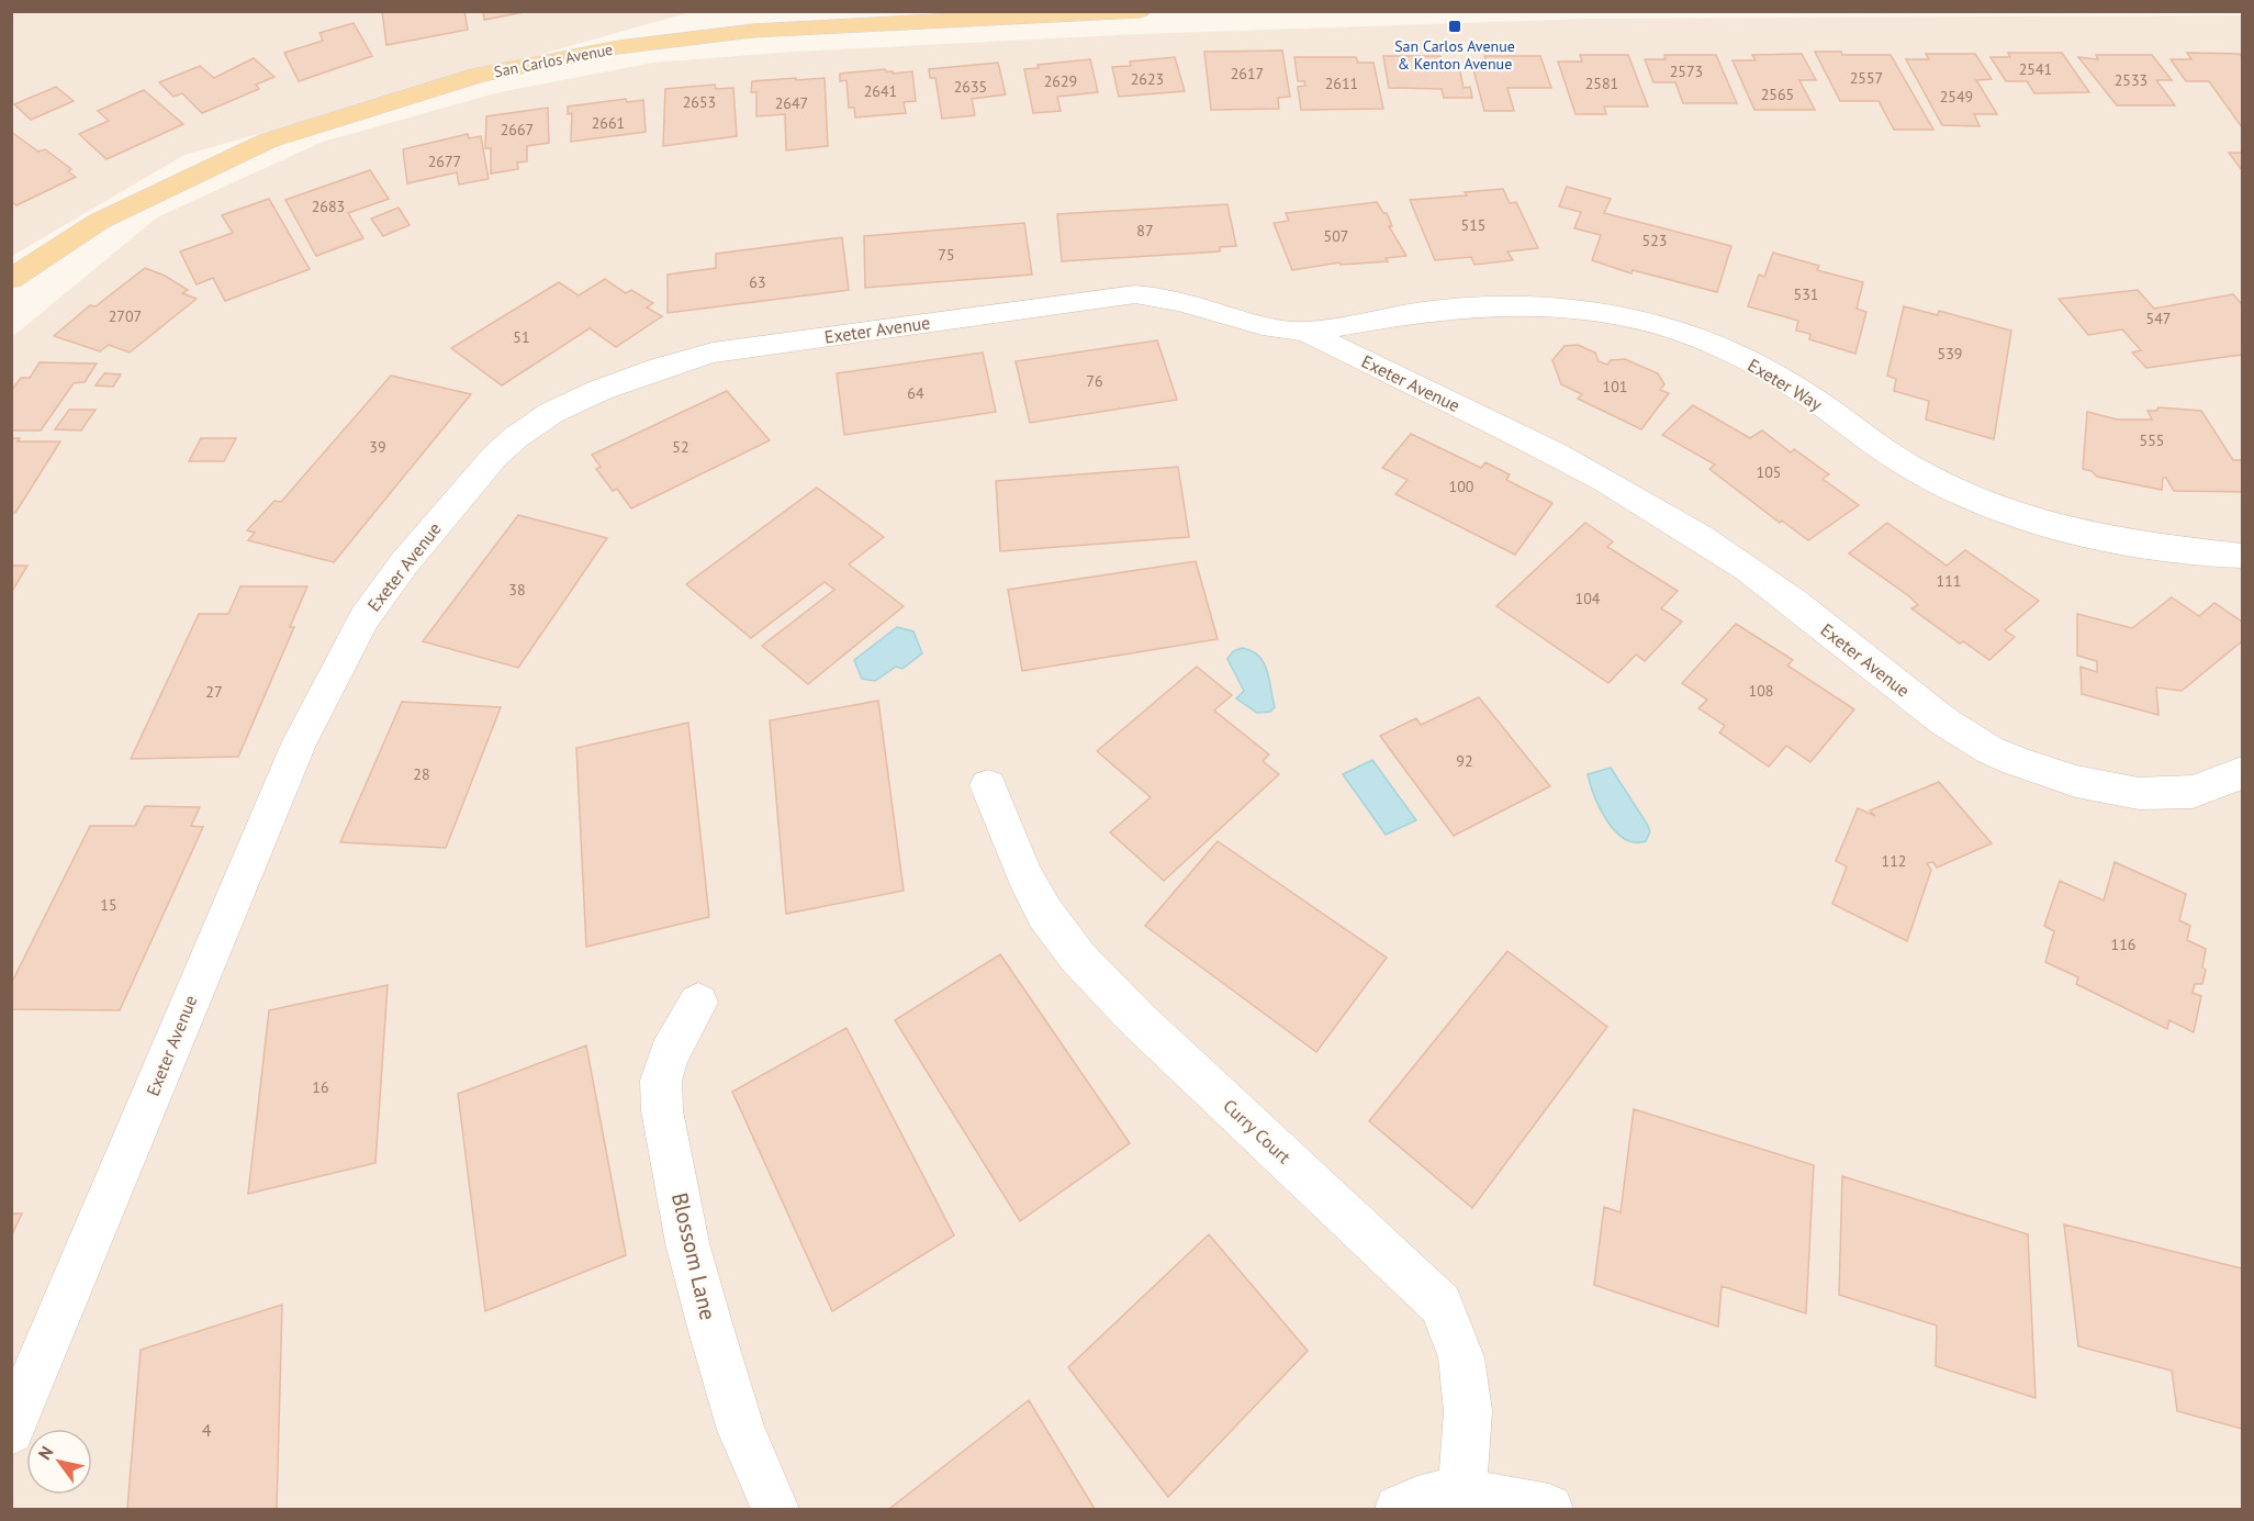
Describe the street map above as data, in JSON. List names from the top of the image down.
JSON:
{
  "streets": {
    "main road": ["San Carlos Avenue"],
    "street": [
      "Exeter Avenue",
      "Exeter Way",
      "Curry Court",
      "Blossom Lane"
    ]
  },
  "crossings": [
    ["Exeter Avenue", "Exeter Way"]
  ],
  "places": {
    "transit": ["San Carlos Avenue & Kenton Avenue"]
  },
  "house_numbers": [
    "2541",
    "2573",
    "2617",
    "2557",
    "2623",
    "2533",
    "2629",
    "2611",
    "2581",
    "2635",
    "2641",
    "2565",
    "2549",
    "2653",
    "2647",
    "2661",
    "2667",
    "2677",
    "2683",
    "515",
    "87",
    "507",
    "523",
    "75",
    "63",
    "531",
    "2707",
    "547",
    "51",
    "539",
    "76",
    "101",
    "64",
    "555",
    "39",
    "52",
    "105",
    "100",
    "111",
    "38",
    "104",
    "108",
    "27",
    "92",
    "28",
    "112",
    "15",
    "116",
    "16",
    "4"
  ],
  "north": "top left"
}
